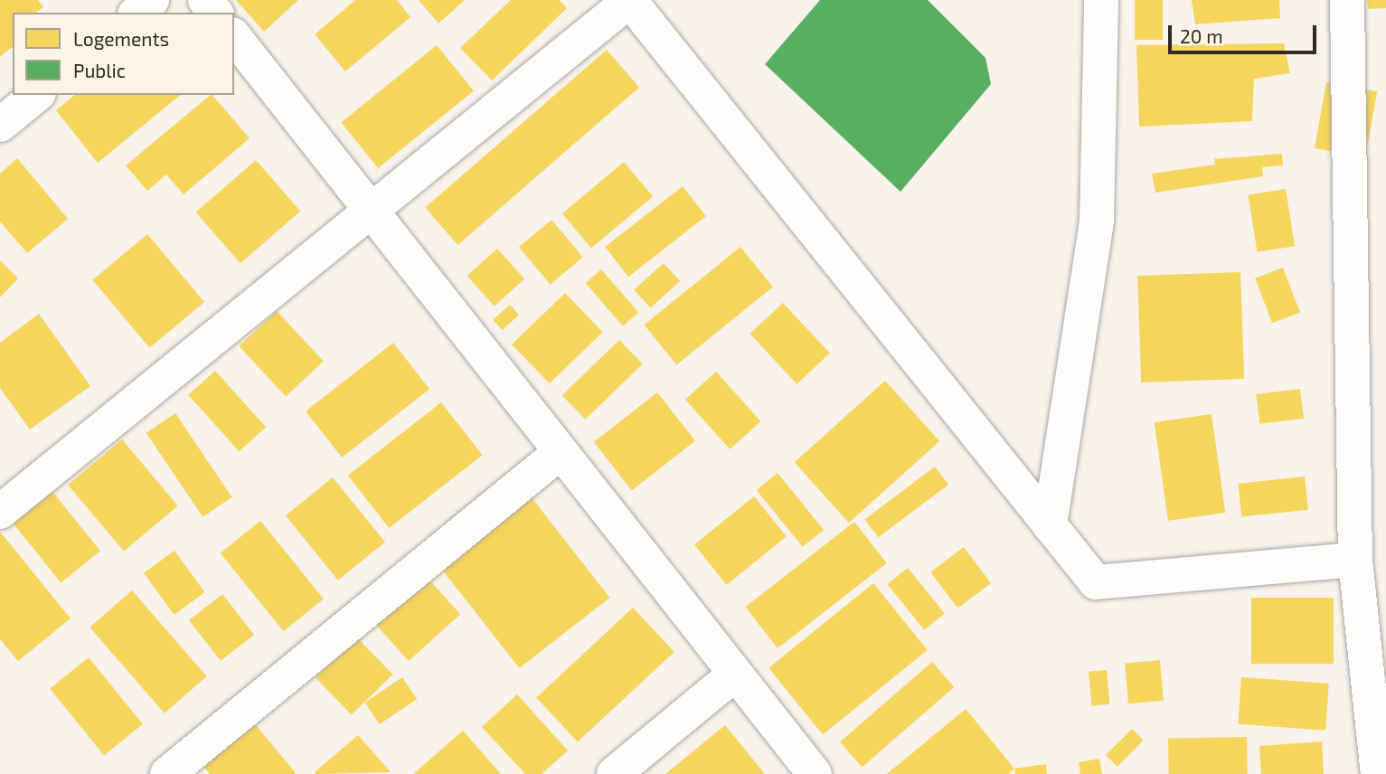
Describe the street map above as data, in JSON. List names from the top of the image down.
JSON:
{
  "legend": ["Logements", "Public"],
  "scale_bar": "20 m"
}
